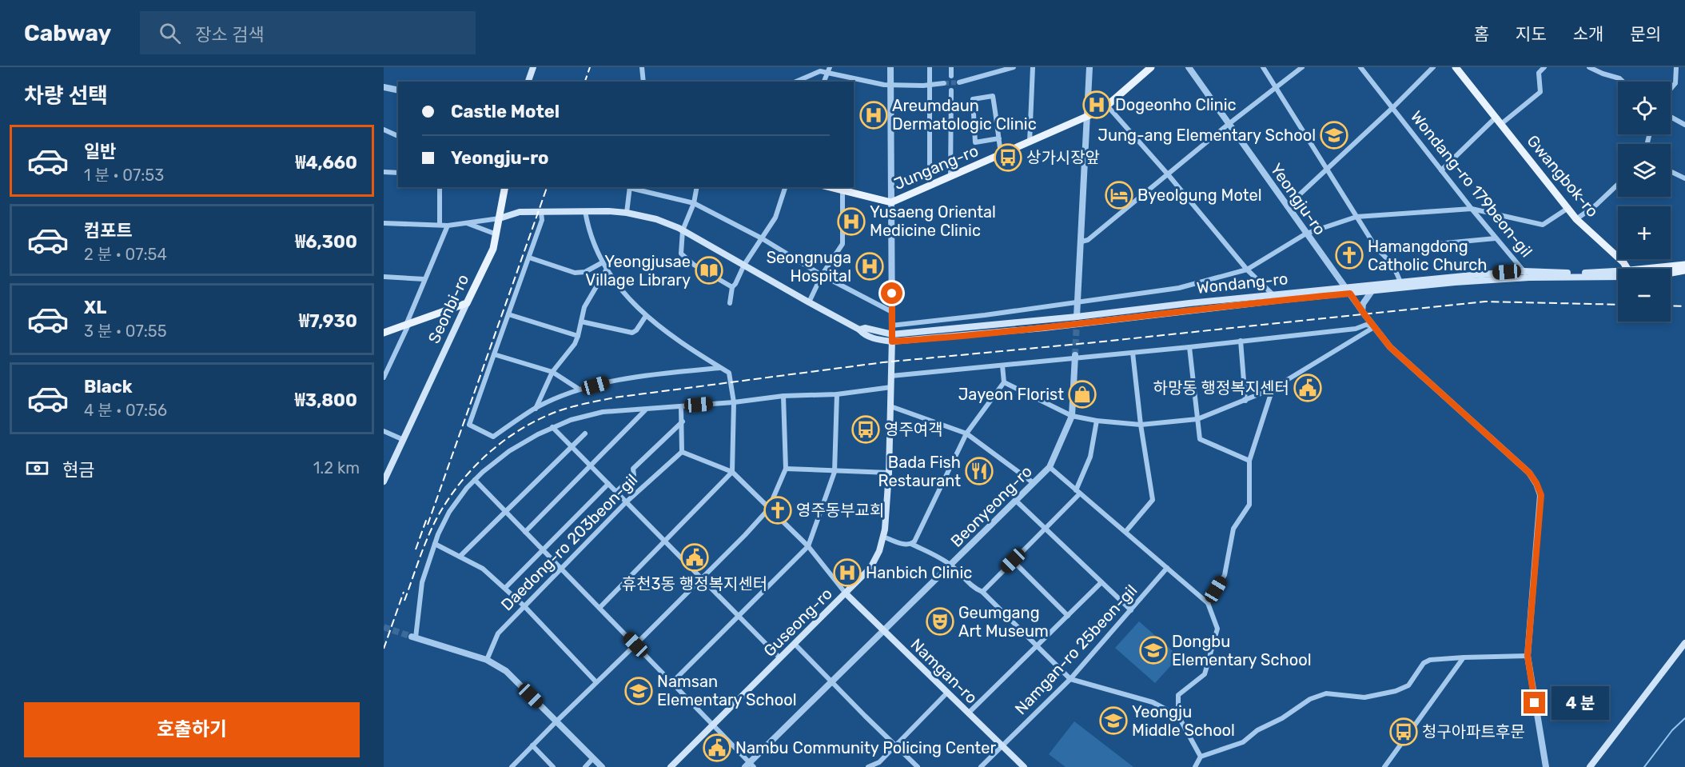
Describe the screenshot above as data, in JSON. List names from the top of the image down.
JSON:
{
  "streets": {
    "main road": [
      "Jungang-ro",
      "Gwangbok-ro",
      "Wondang-ro",
      "Seonbi-ro",
      "Guseong-ro",
      "Namgan-ro"
    ],
    "street": [
      "Wondang-ro 179beon-gil",
      "Yeongju-ro",
      "Beonyeong-ro",
      "Daedong-ro 203beon-gil",
      "Namgan-ro 25beon-gil"
    ]
  },
  "crossings": [
    ["Jungang-ro", "Guseong-ro"],
    ["Wondang-ro 179beon-gil", "Wondang-ro"],
    ["Yeongju-ro", "Wondang-ro"],
    ["Wondang-ro", "Seonbi-ro"],
    ["Wondang-ro", "Guseong-ro"],
    ["Beonyeong-ro", "Namgan-ro"],
    ["Guseong-ro", "Namgan-ro"],
    ["Namgan-ro 25beon-gil", "Namgan-ro"]
  ],
  "places": {
    "hospital": [
      "Dogeonho Clinic",
      "Areumdaun Dermatologic Clinic",
      "Yusaeng Oriental Medicine Clinic",
      "Seongnuga Hospital",
      "Hanbich Clinic"
    ],
    "school or university": [
      "Jung-ang Elementary School",
      "Dongbu Elementary School",
      "Namsan Elementary School",
      "Yeongju Middle School"
    ],
    "bus stop": ["상가시장앞", "영주여객", "청구아파트후문"],
    "hotel": ["Byeolgung Motel"],
    "church": ["Hamangdong Catholic Church", "영주동부교회"],
    "library": ["Yeongjusae Village Library"],
    "public building": ["하망동 행정복지센터", "휴천3동 행정복지센터", "Nambu Community Policing Center"],
    "shop": ["Jayeon Florist"],
    "restaurant": ["Bada Fish Restaurant"],
    "theatre": ["Geumgang Art Museum"]
  },
  "page": {
    "header": "Cabway",
    "search": "장소 검색",
    "nav": [
      "홈",
      "지도",
      "소개",
      "문의"
    ],
    "heading": "차량 선택",
    "map_buttons": ["+", "−"],
    "banner": ["Castle Motel", "Yeongju-ro"],
    "list": [
      {
        "name": "일반",
        "note": "1 분 · 07:53",
        "value": "₩4,660"
      },
      {
        "name": "컴포트",
        "note": "2 분 · 07:54",
        "value": "₩6,300"
      },
      {
        "name": "XL",
        "note": "3 분 · 07:55",
        "value": "₩7,930"
      },
      {
        "name": "Black",
        "note": "4 분 · 07:56",
        "value": "₩3,800"
      }
    ],
    "pay": ["현금", "1.2 km"],
    "bubble": "4 분",
    "buttons": "호출하기"
  }
}
